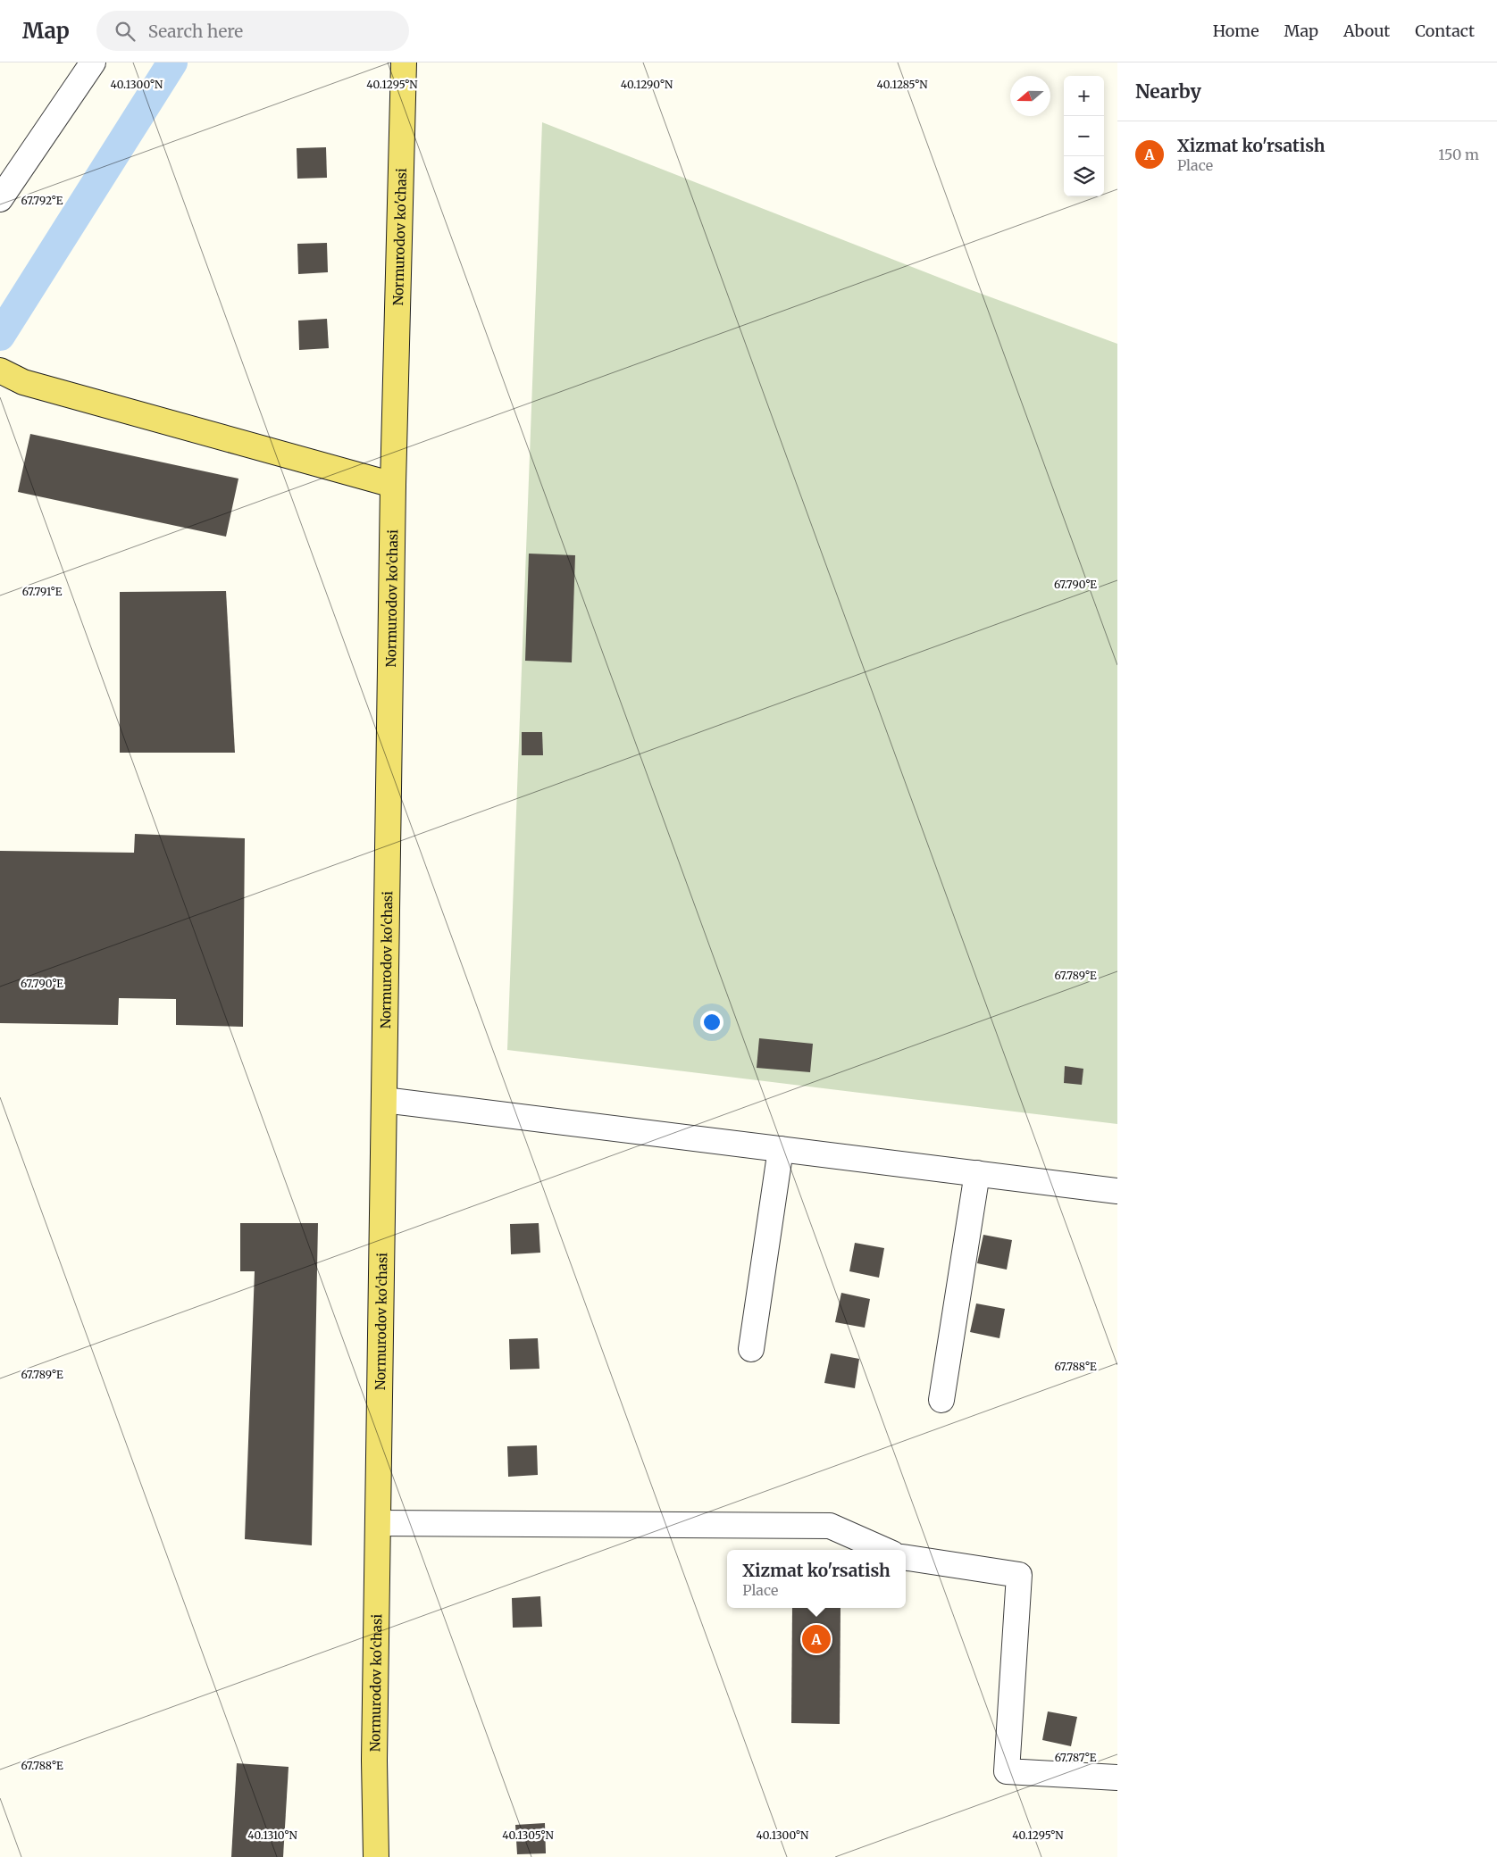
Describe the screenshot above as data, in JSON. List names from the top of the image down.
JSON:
{
  "streets": {
    "main road": ["Normurodov ko'chasi"]
  },
  "north": "left",
  "page": {
    "header": "Map",
    "search": "Search here",
    "nav": [
      "Home",
      "Map",
      "About",
      "Contact"
    ],
    "heading": "Nearby",
    "map_buttons": ["+", "−"],
    "list": [
      {
        "mark": "A",
        "name": "Xizmat ko'rsatish",
        "note": "Place",
        "value": "150 m"
      }
    ],
    "popup": ["Xizmat ko'rsatish", "Place"],
    "pins": "A"
  },
  "coordinates": [
    "40.1290°N",
    "40.1300°N",
    "40.1295°N",
    "40.1285°N",
    "67.792°E",
    "67.790°E",
    "67.791°E",
    "67.789°E",
    "67.788°E",
    "67.787°E",
    "40.1310°N",
    "40.1305°N"
  ]
}
